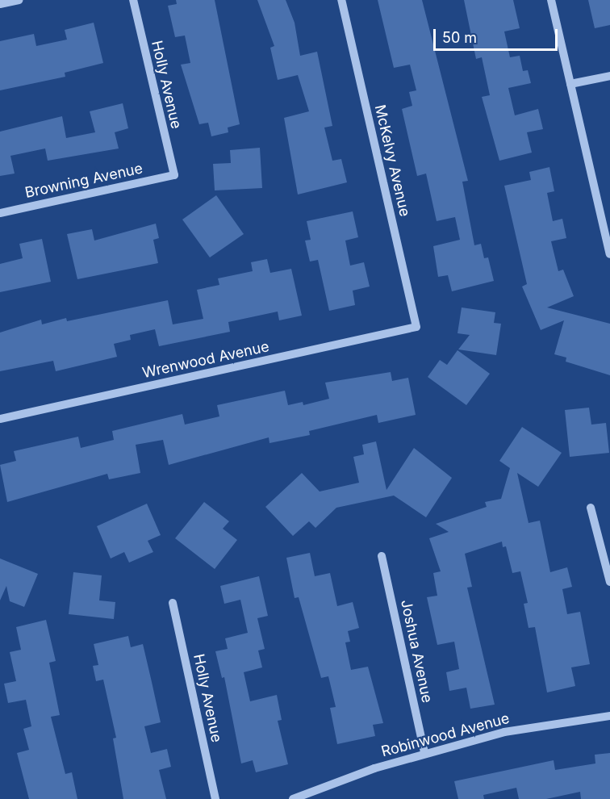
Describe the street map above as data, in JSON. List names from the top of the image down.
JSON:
{
  "streets": {
    "street": [
      "Holly Avenue",
      "McKelvy Avenue",
      "Browning Avenue",
      "Wrenwood Avenue",
      "Joshua Avenue",
      "Robinwood Avenue"
    ]
  },
  "crossings": [
    ["Holly Avenue", "Browning Avenue"],
    ["McKelvy Avenue", "Wrenwood Avenue"],
    ["Joshua Avenue", "Robinwood Avenue"]
  ],
  "scale_bar": "50 m"
}
